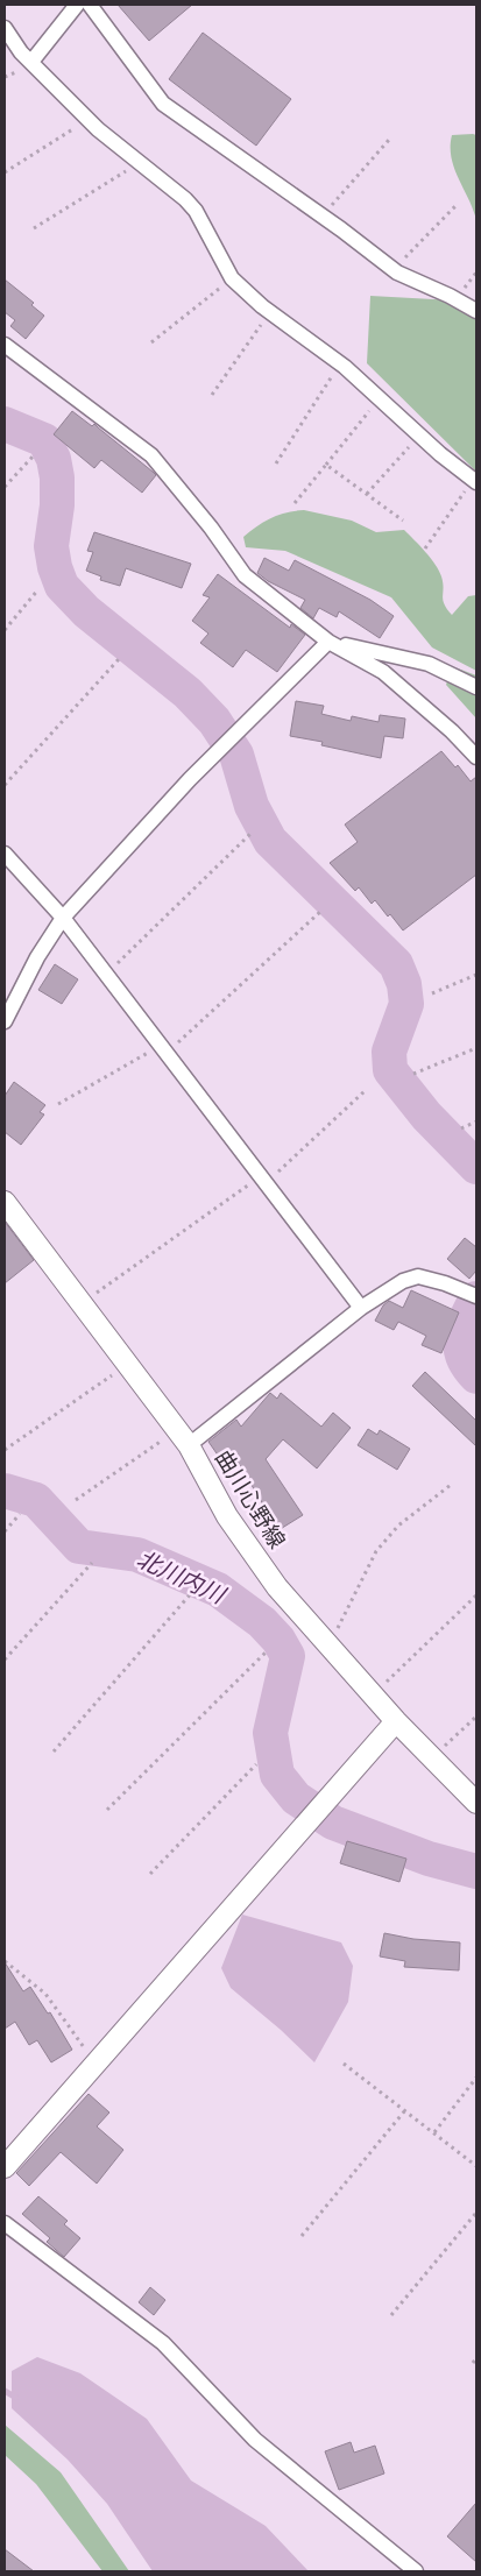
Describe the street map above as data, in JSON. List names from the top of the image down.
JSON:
{
  "streets": {
    "main road": ["曲川心野線"]
  },
  "water": ["北川内川"]
}
